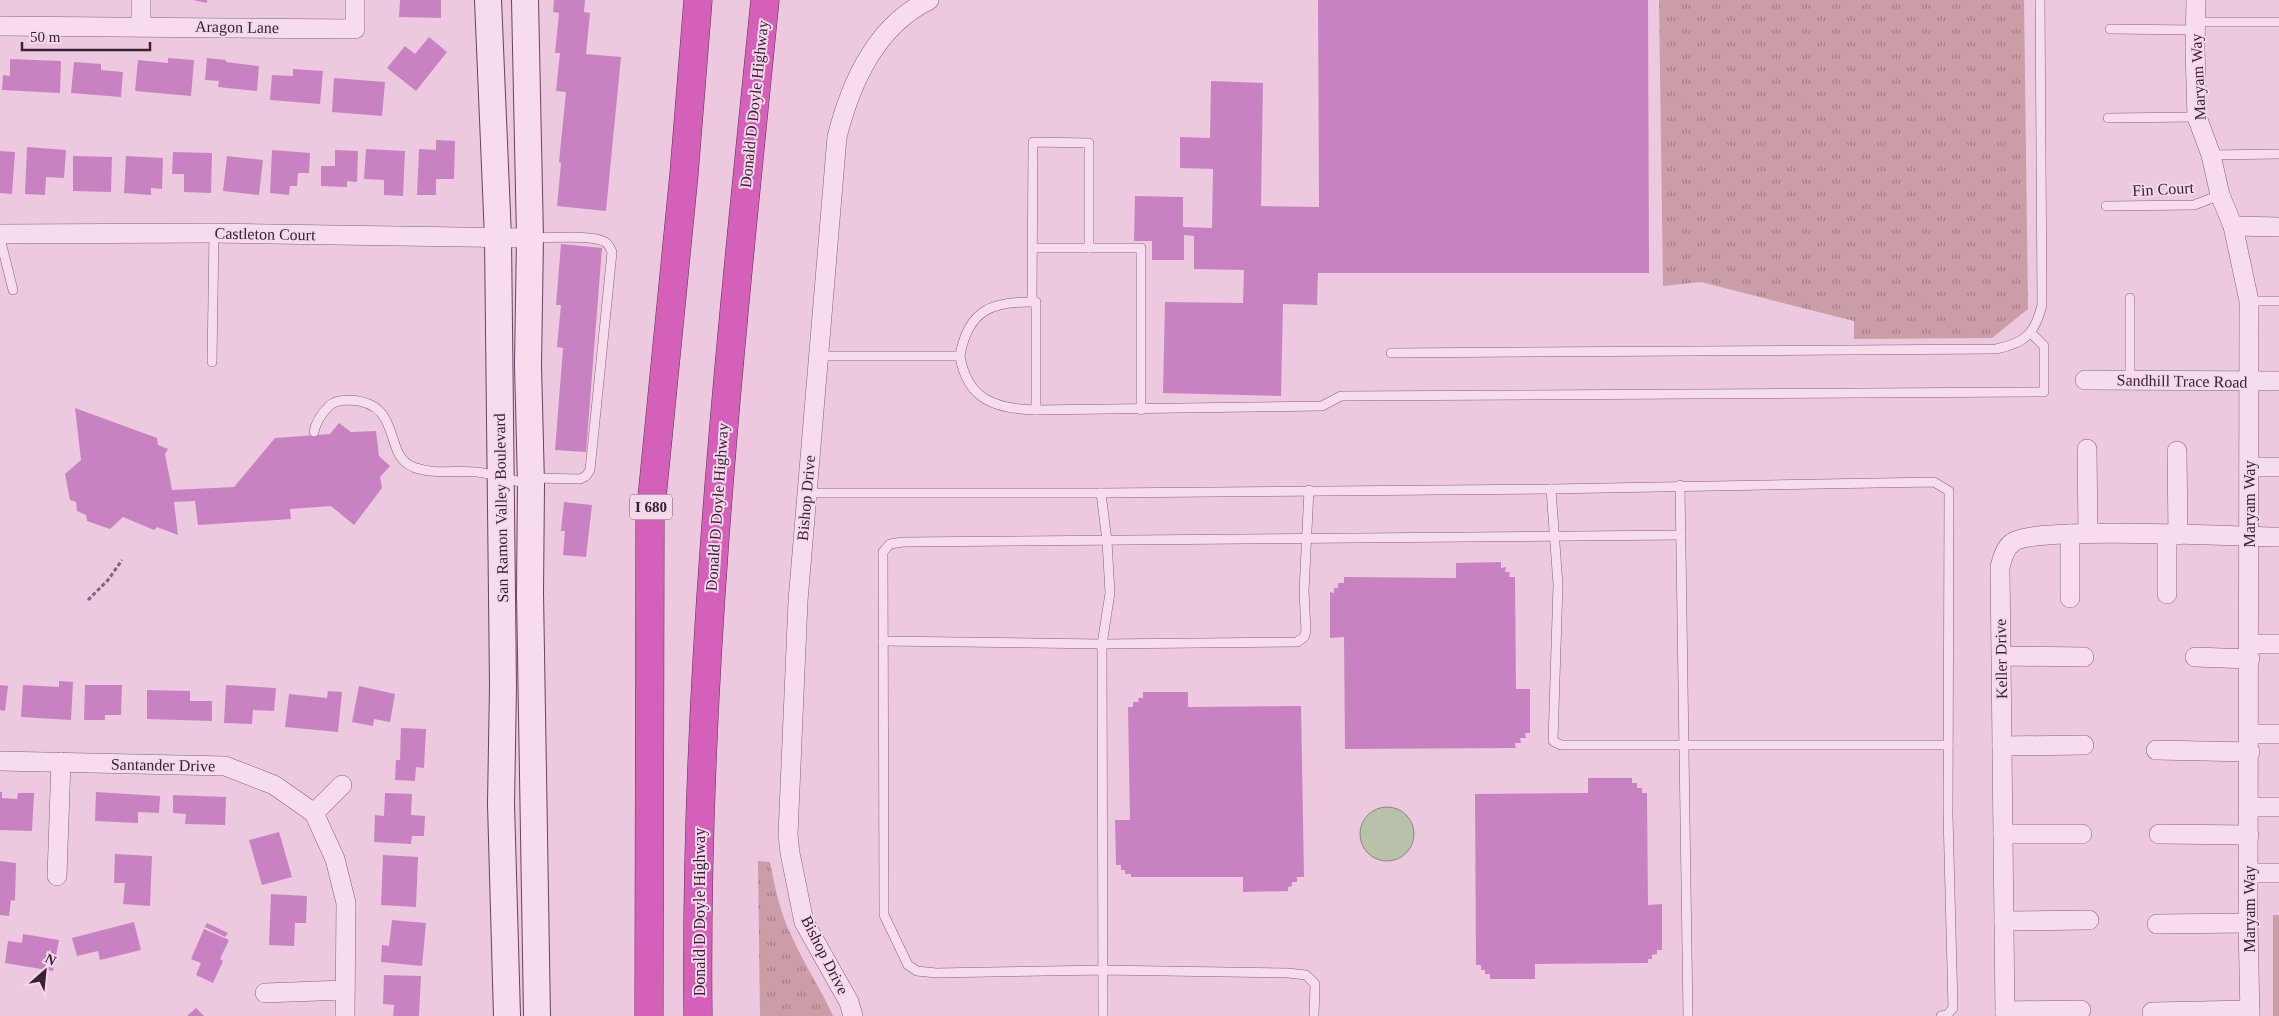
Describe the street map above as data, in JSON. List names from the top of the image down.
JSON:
{
  "streets": {
    "highway": ["Donald D Doyle Highway", "I 680"],
    "main road": ["San Ramon Valley Boulevard"],
    "street": [
      "Aragon Lane",
      "Maryam Way",
      "Castleton Court",
      "Sandhill Trace Road",
      "Bishop Drive",
      "Keller Drive",
      "Santander Drive"
    ],
    "lane": ["Fin Court"]
  },
  "crossings": [
    ["Maryam Way", "Fin Court"],
    ["Maryam Way", "Sandhill Trace Road"],
    ["Maryam Way", "Keller Drive"],
    ["Castleton Court", "San Ramon Valley Boulevard"]
  ],
  "scale_bar": "50 m",
  "north": "top right"
}
